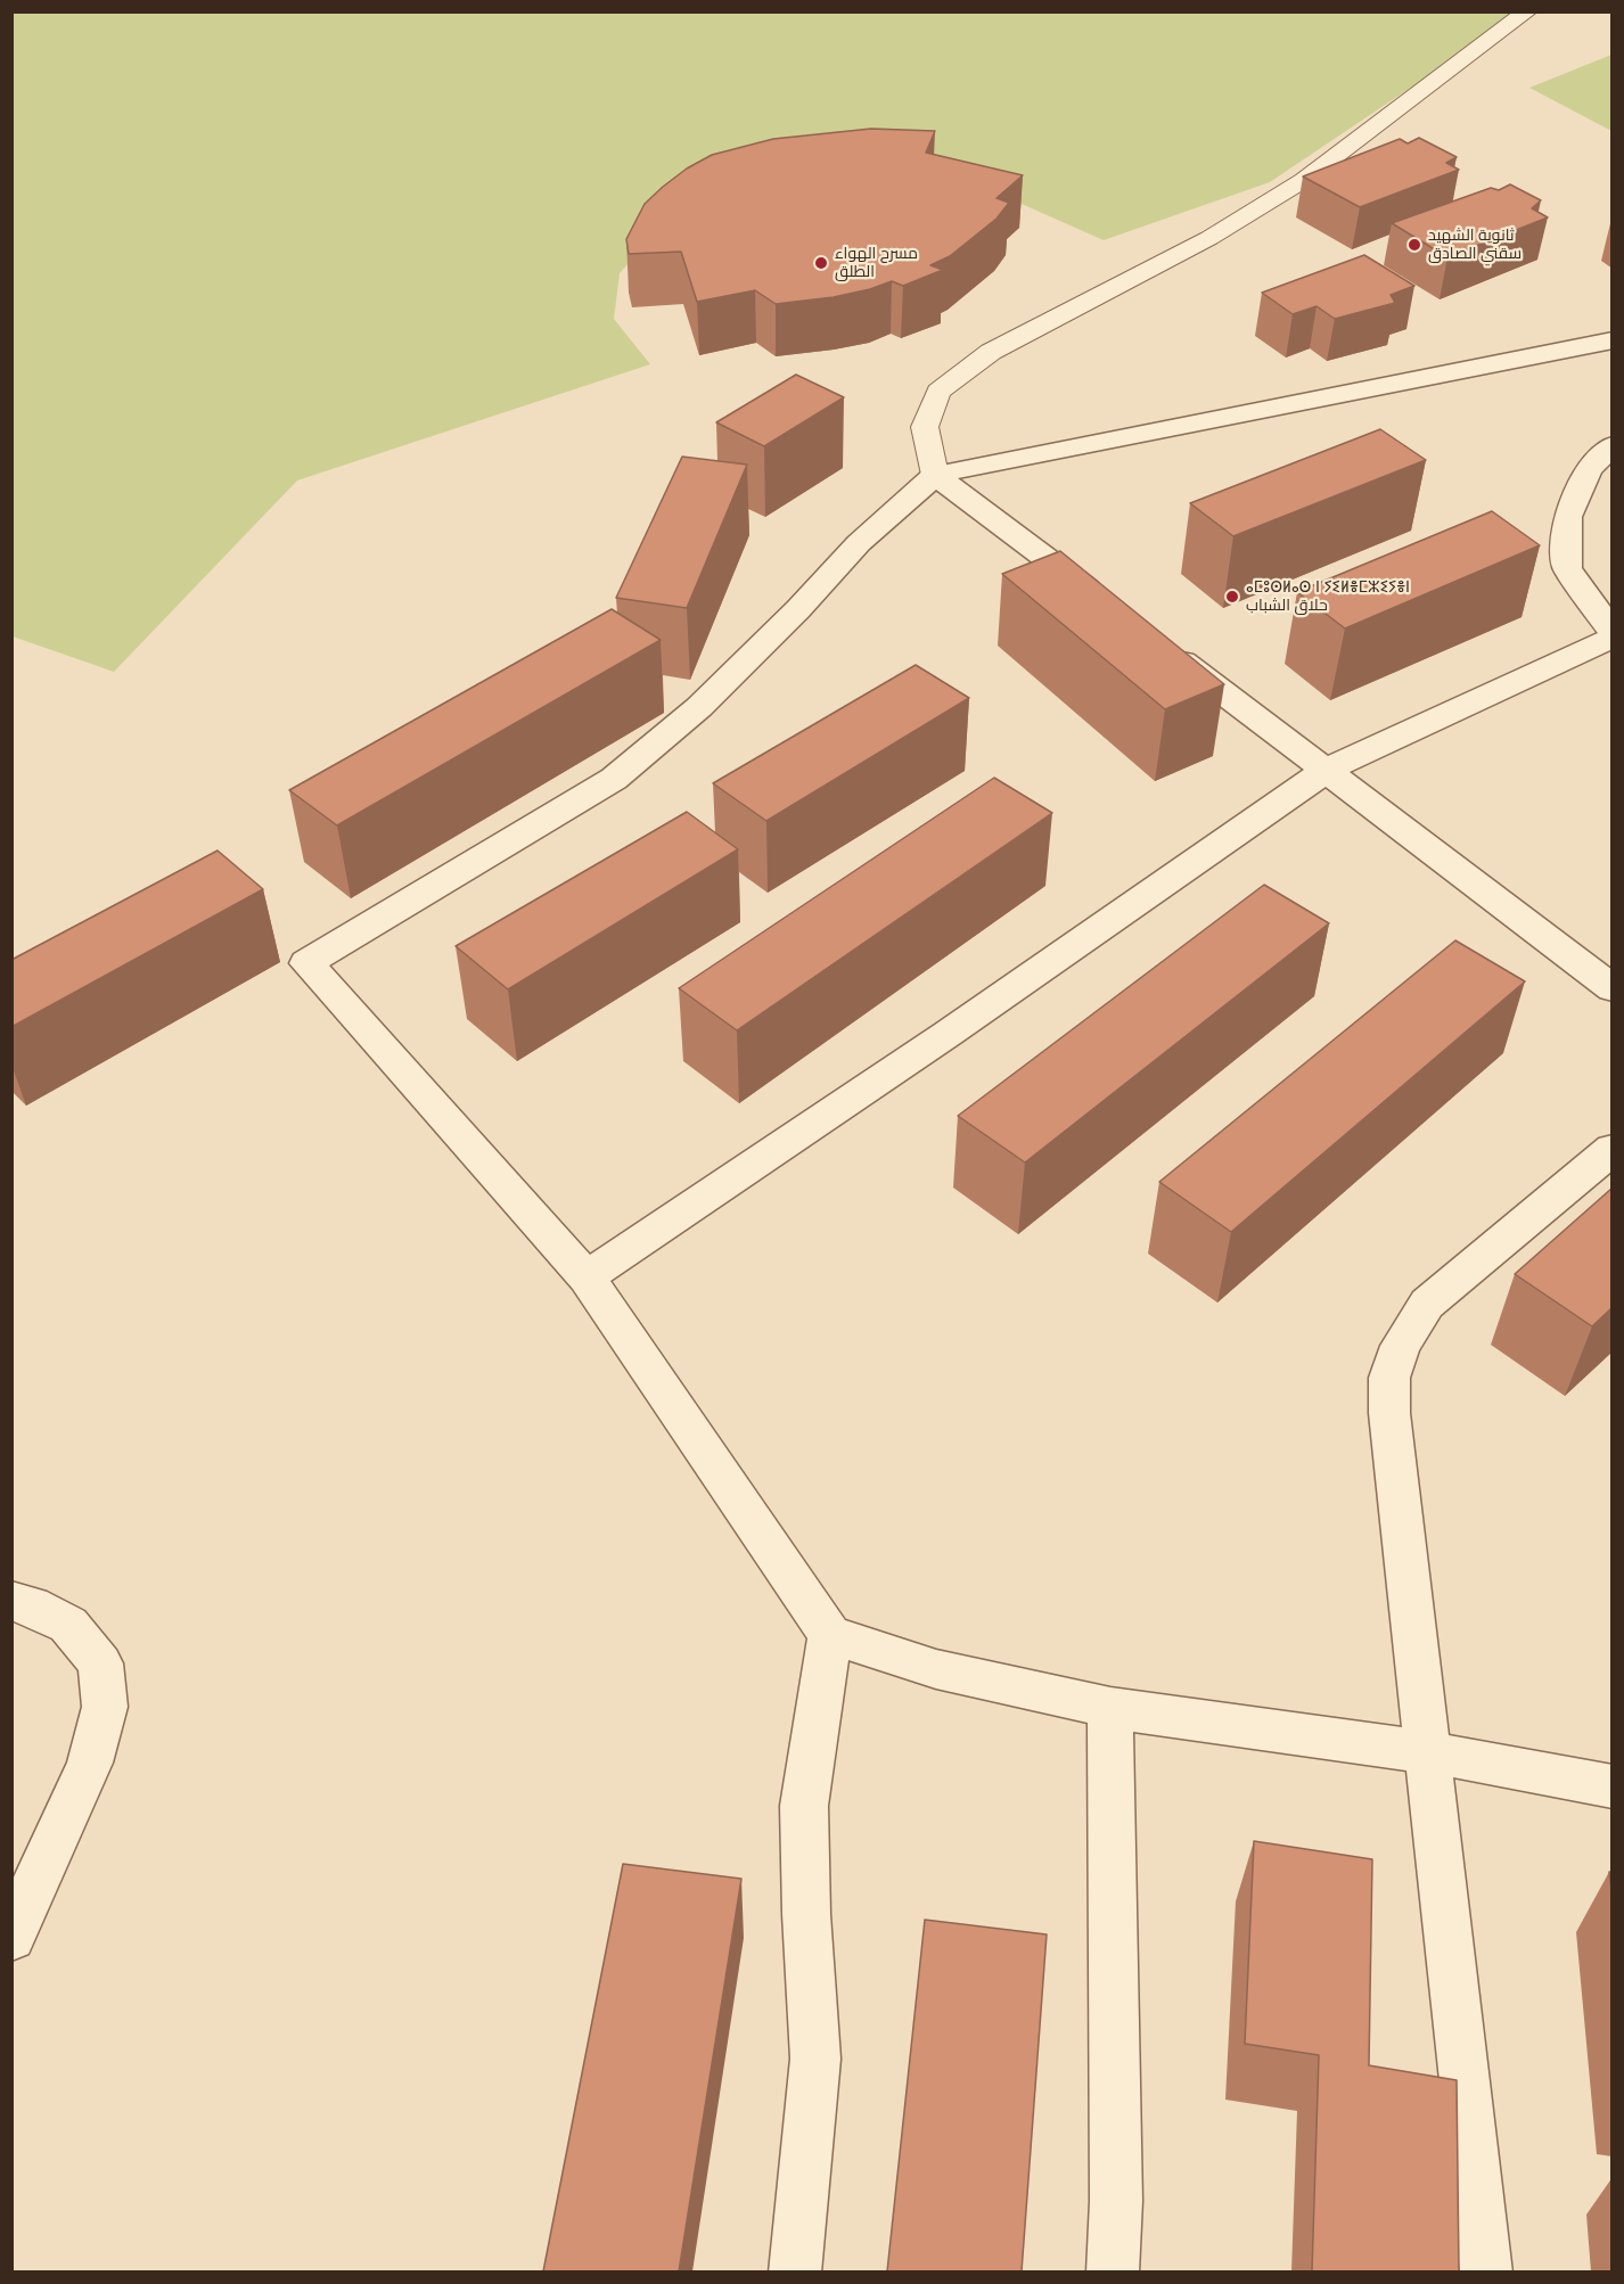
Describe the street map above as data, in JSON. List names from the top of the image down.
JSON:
{
  "places": ["ثانوية الشهيد سقني الصادق", "مسرح الهواء الطلق", "ⴰⵎⵓⵙⵍⴰⵙ ⵏ ⵢⵉⵍⴻⵎⵣⵉⵢⴻⵏ حلاق الشباب"]
}
